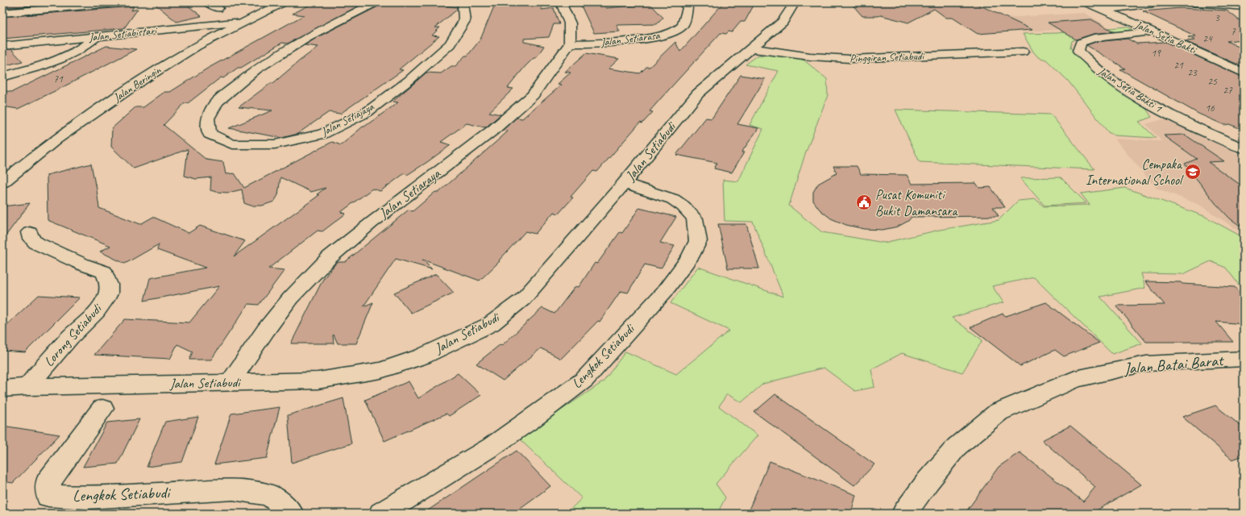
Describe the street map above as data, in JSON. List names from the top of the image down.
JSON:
{
  "streets": {
    "street": [
      "Jalan Setiabistari",
      "Jalan Setia Bakti",
      "Jalan Setiarasa",
      "Pinggiran Setiabudi",
      "Jalan Beringin",
      "Jalan Setia Bakti 1",
      "Jalan Setiajaya",
      "Jalan Setiabudi",
      "Jalan Setiaraya",
      "Lorong Setiabudi",
      "Lengkok Setiabudi",
      "Jalan Batai Barat"
    ]
  },
  "crossings": [
    ["Jalan Setiabistari", "Jalan Beringin"],
    ["Jalan Setia Bakti", "Jalan Setia Bakti 1"],
    ["Jalan Setiarasa", "Jalan Setiaraya"],
    ["Pinggiran Setiabudi", "Jalan Setiabudi"],
    ["Jalan Setiabudi", "Jalan Setiaraya"],
    ["Jalan Setiabudi", "Lorong Setiabudi"],
    ["Jalan Setiabudi", "Lengkok Setiabudi"]
  ],
  "places": {
    "school or university": ["Cempaka International School"],
    "public building": ["Pusat Komuniti Bukit Damansara"]
  },
  "house_numbers": [
    "3",
    "7",
    "24",
    "19",
    "21",
    "23",
    "71",
    "25",
    "27",
    "16"
  ]
}
